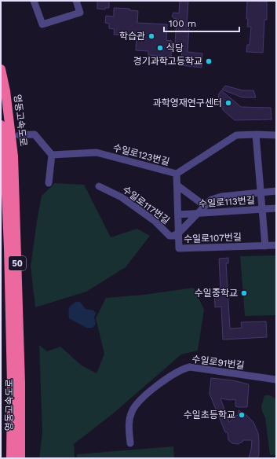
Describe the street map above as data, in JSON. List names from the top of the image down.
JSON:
{
  "streets": {
    "highway": ["영동고속도로", "50"],
    "street": [
      "수일로123번길",
      "수일로113번길",
      "수일로117번길",
      "수일로107번길",
      "수일로91번길"
    ]
  },
  "crossings": [
    ["수일로123번길", "수일로107번길"],
    ["수일로113번길", "수일로107번길"],
    ["수일로117번길", "수일로107번길"]
  ],
  "places": [
    "학습관",
    "식당",
    "경기과학고등학교",
    "과학영재연구센터",
    "수일중학교",
    "수일초등학교"
  ],
  "scale_bar": "100 m"
}
